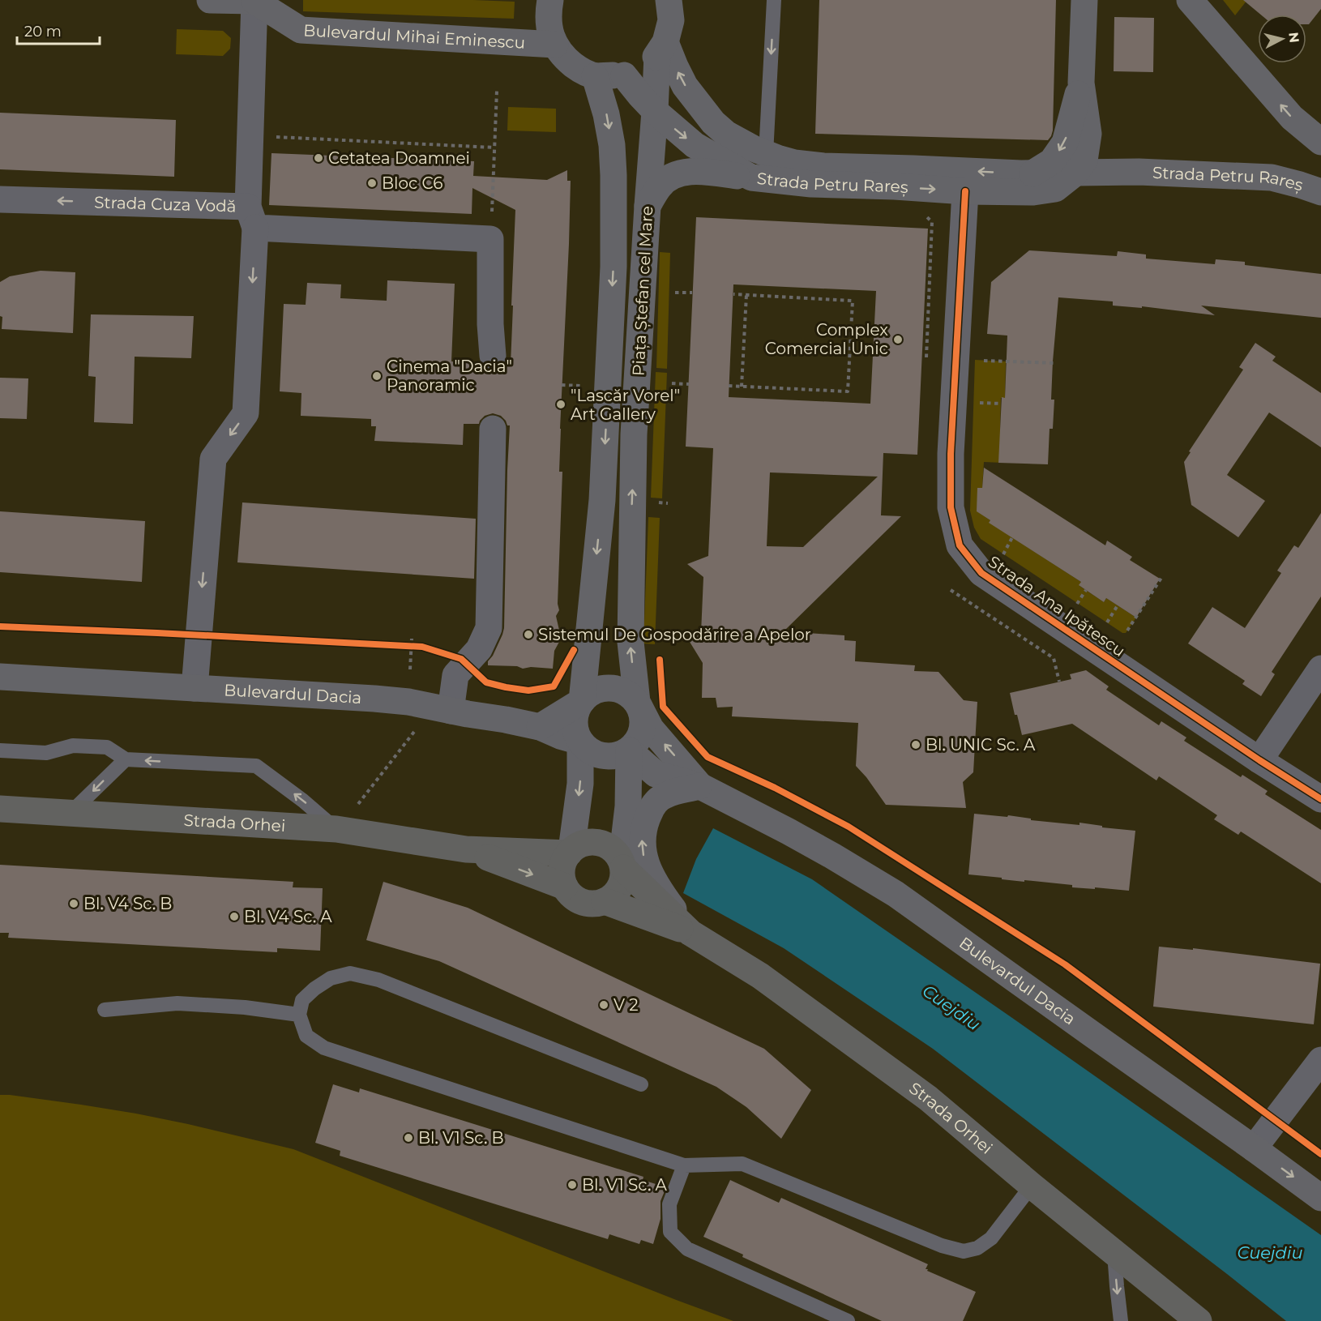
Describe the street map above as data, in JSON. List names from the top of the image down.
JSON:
{
  "streets": {
    "main road": [
      "Bulevardul Mihai Eminescu",
      "Strada Petru Rareș",
      "Piața Ștefan cel Mare",
      "Bulevardul Dacia",
      "Strada Orhei"
    ],
    "street": ["Strada Cuza Vodă", "Strada Ana Ipătescu"]
  },
  "crossings": [
    ["Strada Petru Rareș", "Piața Ștefan cel Mare"],
    ["Strada Petru Rareș", "Strada Ana Ipătescu"],
    ["Piața Ștefan cel Mare", "Bulevardul Dacia"]
  ],
  "one_way": ["Strada Cuza Vodă"],
  "water": ["Cuejdiu"],
  "places": [
    "Cetatea Doamnei",
    "Bloc C6",
    "Complex Comercial Unic",
    "Cinema \"Dacia\" Panoramic",
    "\"Lascăr Vorel\" Art Gallery",
    "Sistemul De Gospodărire a Apelor",
    "Bl. UNIC Sc. A",
    "Bl. V4 Sc. B",
    "Bl. V4 Sc. A",
    "V 2",
    "Bl. V1 Sc. B",
    "Bl. V1 Sc. A"
  ],
  "scale_bar": "20 m",
  "north": "right"
}
